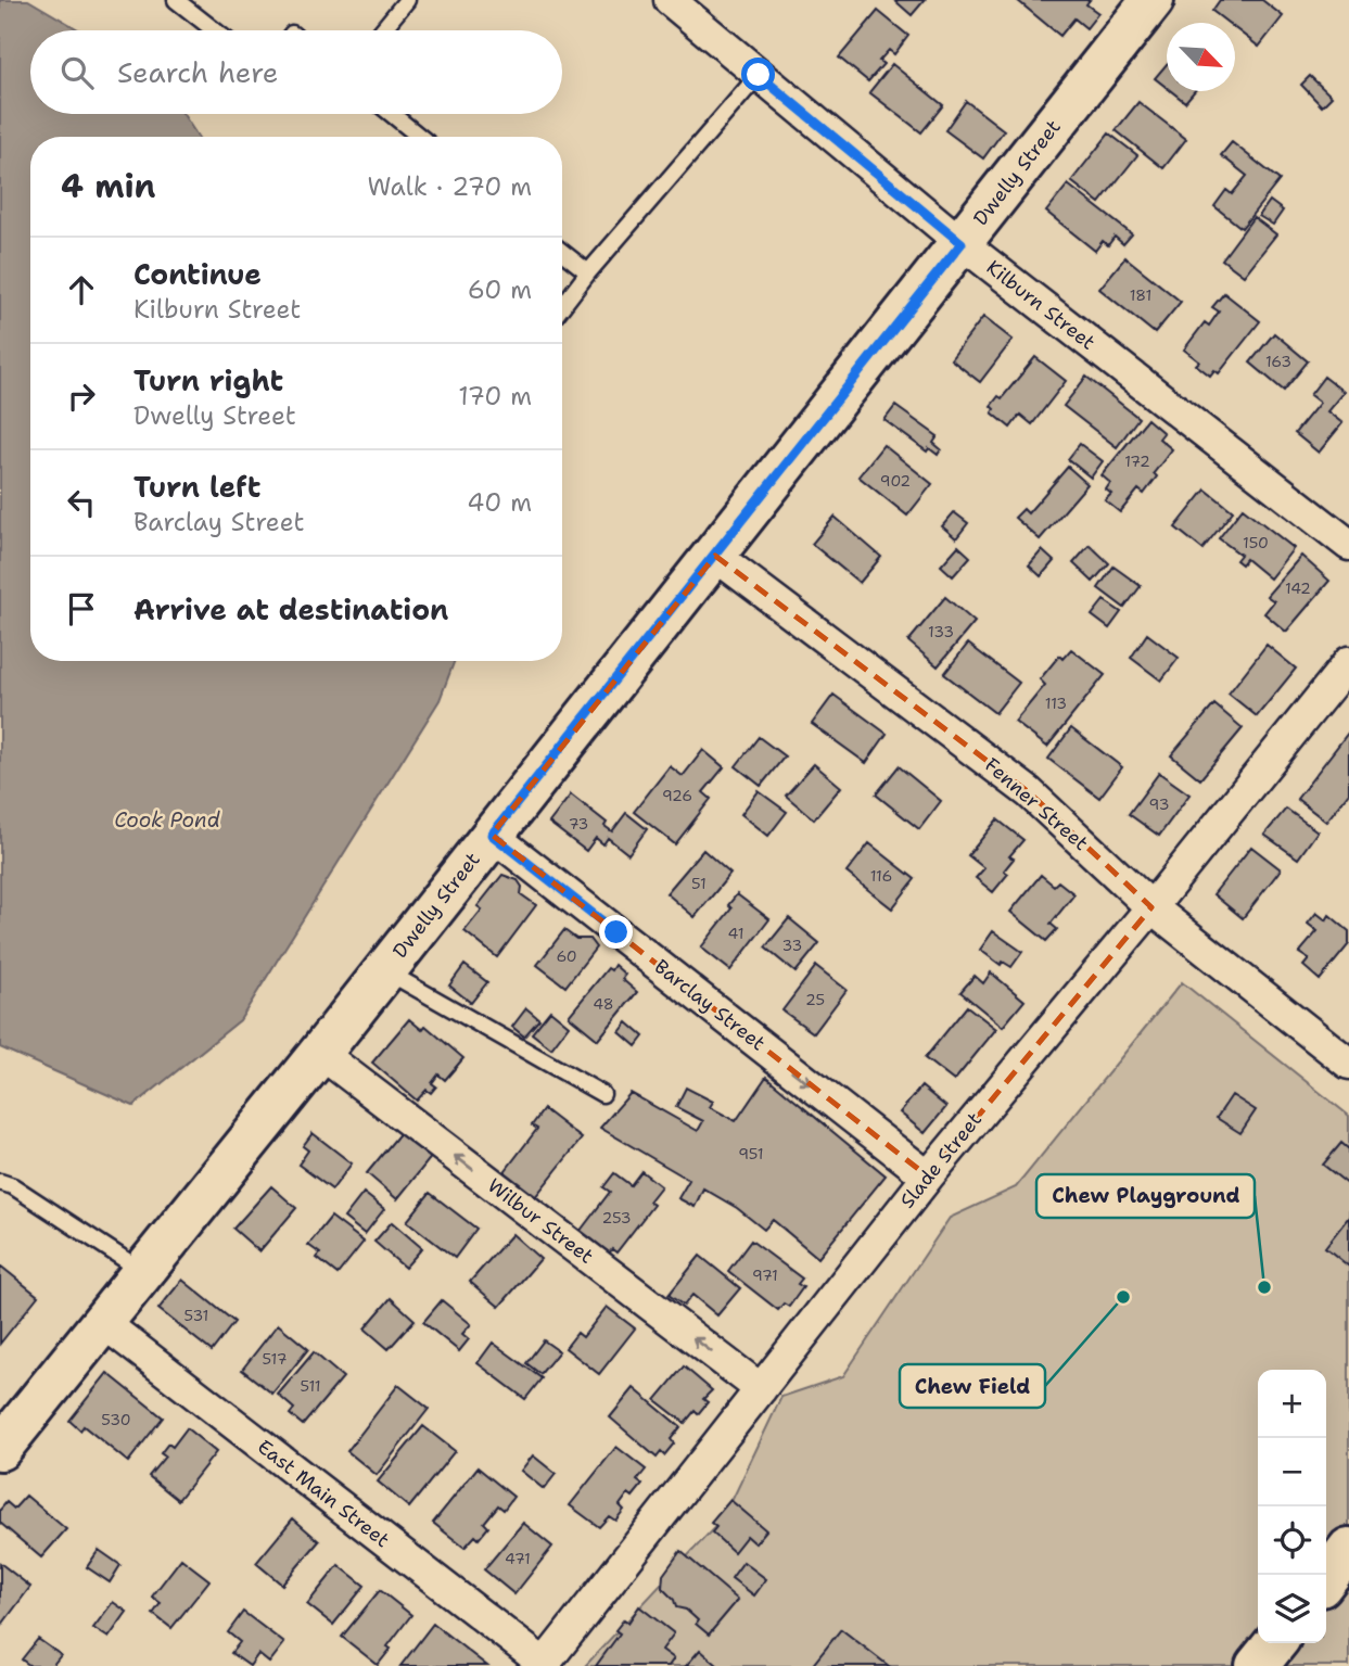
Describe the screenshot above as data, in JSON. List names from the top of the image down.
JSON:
{
  "streets": {
    "main road": ["Dwelly Street"],
    "street": [
      "Kilburn Street",
      "Fenner Street",
      "Barclay Street",
      "Slade Street",
      "Wilbur Street",
      "East Main Street"
    ]
  },
  "crossings": [
    ["Dwelly Street", "Kilburn Street"],
    ["Dwelly Street", "Fenner Street"],
    ["Dwelly Street", "Barclay Street"],
    ["Dwelly Street", "Wilbur Street"],
    ["Dwelly Street", "East Main Street"],
    ["Fenner Street", "Slade Street"],
    ["Barclay Street", "Slade Street"],
    ["Slade Street", "Wilbur Street"],
    ["Slade Street", "East Main Street"]
  ],
  "one_way": ["Barclay Street", "Wilbur Street"],
  "water": ["Cook Pond"],
  "places": ["Chew Playground", "Chew Field"],
  "house_numbers": [
    "181",
    "163",
    "172",
    "902",
    "150",
    "142",
    "133",
    "113",
    "926",
    "93",
    "73",
    "116",
    "51",
    "41",
    "33",
    "60",
    "25",
    "48",
    "951",
    "253",
    "971",
    "531",
    "517",
    "511",
    "530",
    "471"
  ],
  "north": "bottom right",
  "page": {
    "search": "Search here",
    "heading": ["4 min", "Walk · 270 m"],
    "list": [
      ["Continue", "Kilburn Street", "60 m"],
      ["Turn right", "Dwelly Street", "170 m"],
      ["Turn left", "Barclay Street", "40 m"],
      "Arrive at destination"
    ],
    "map_buttons": ["+", "−"]
  }
}
